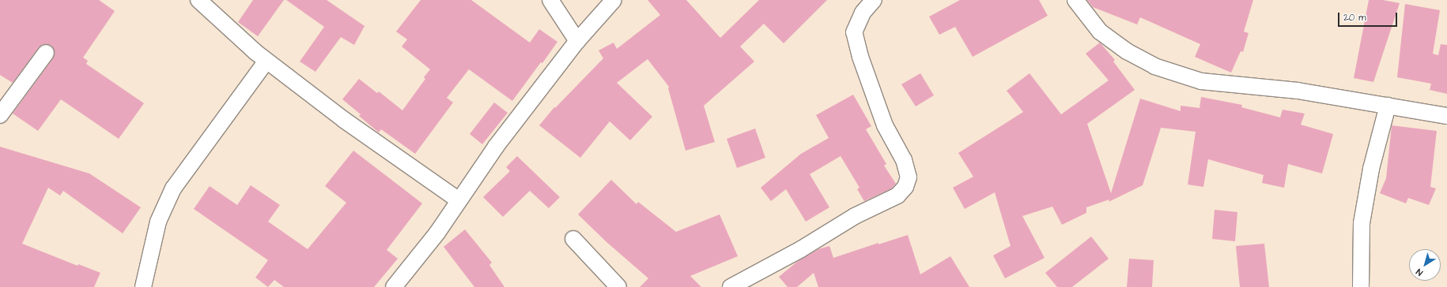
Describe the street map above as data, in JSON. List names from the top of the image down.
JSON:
{
  "scale_bar": "20 m",
  "north": "bottom left"
}
